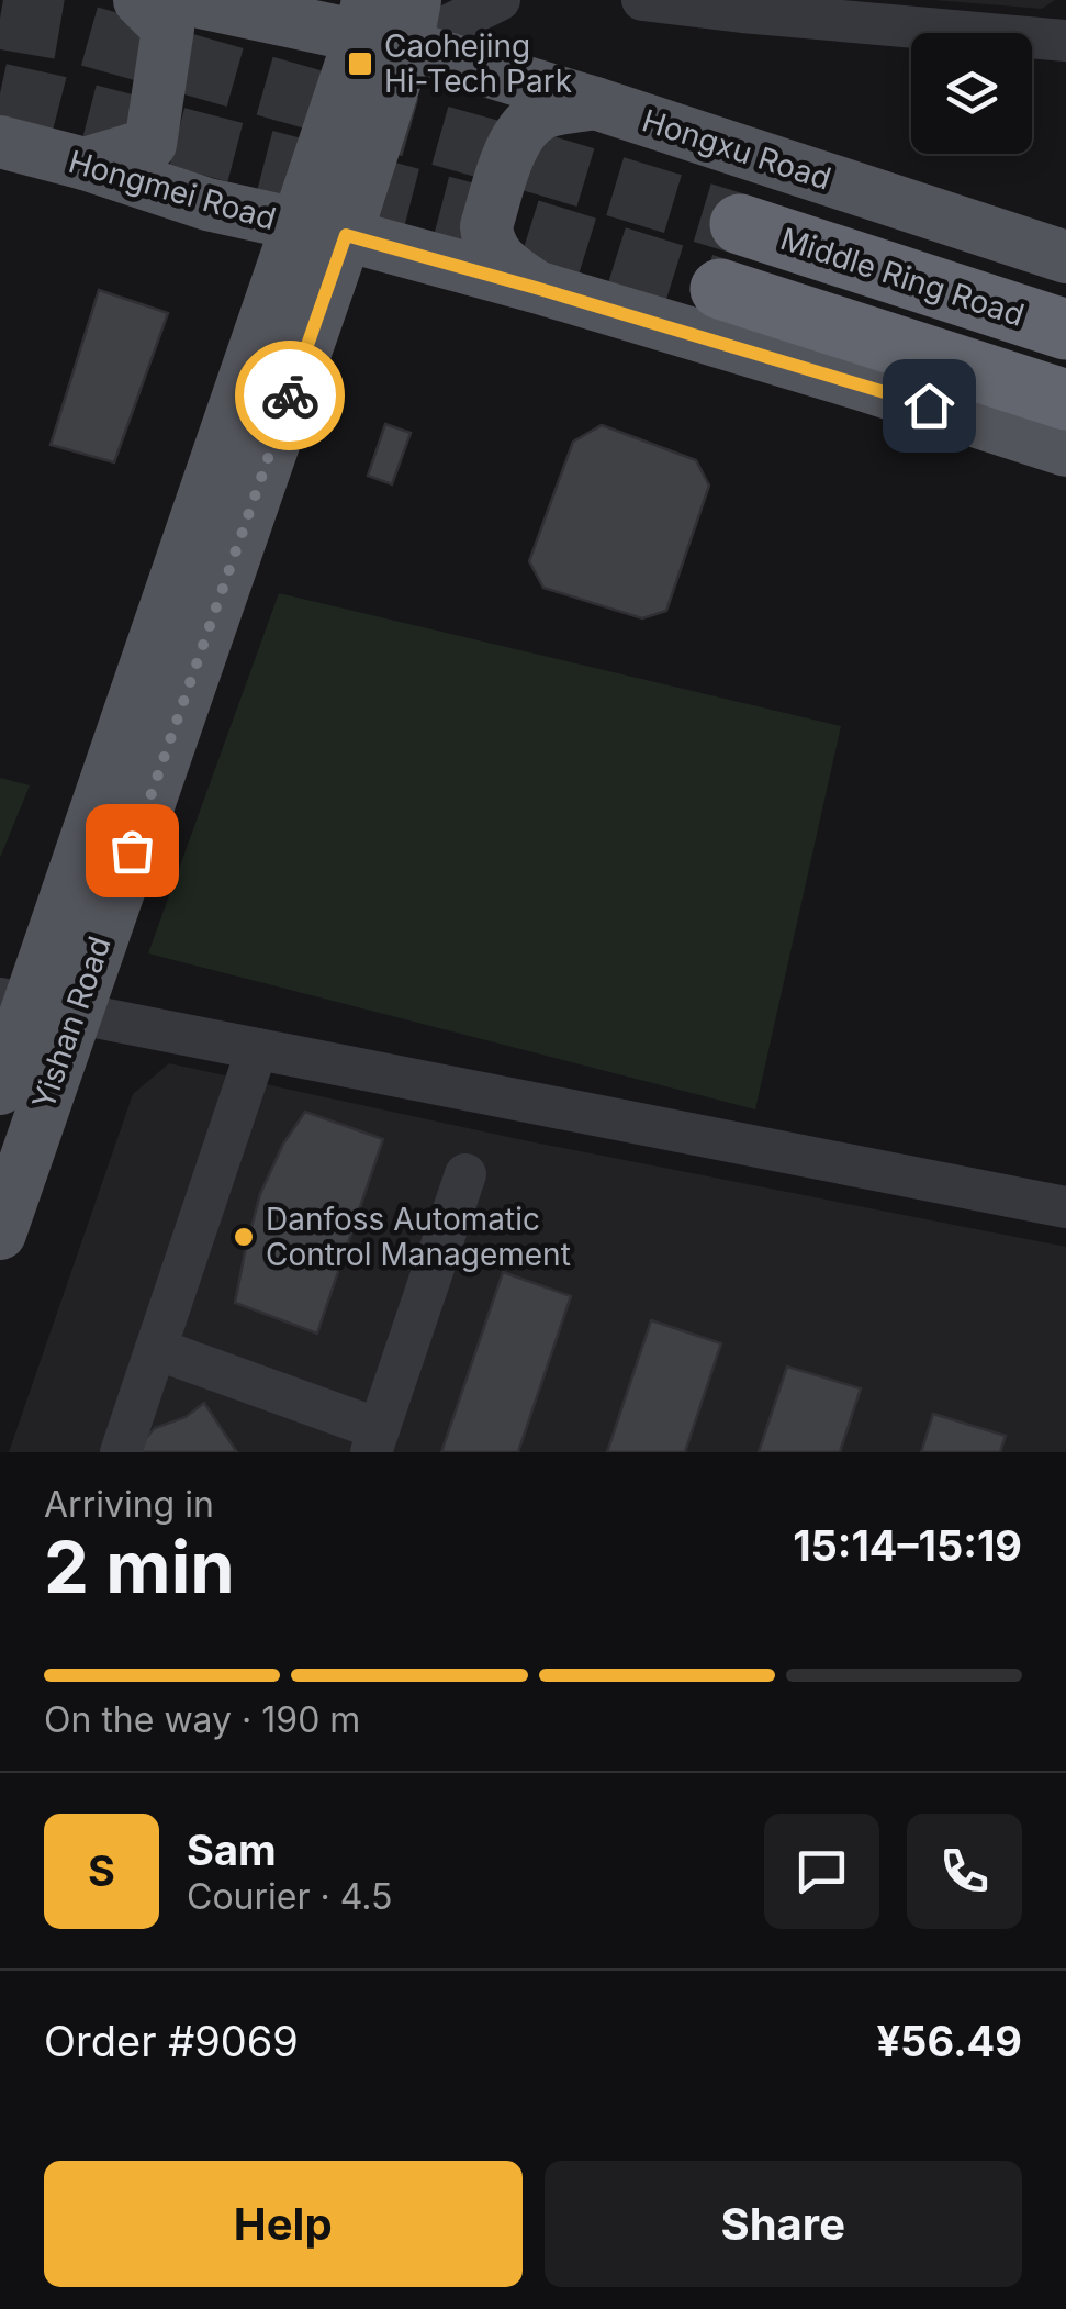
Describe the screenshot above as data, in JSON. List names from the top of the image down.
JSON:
{
  "streets": {
    "highway": ["Middle Ring Road"],
    "main road": ["Hongxu Road", "Hongmei Road", "Yishan Road"]
  },
  "crossings": [
    ["Hongxu Road", "Yishan Road"],
    ["Hongmei Road", "Yishan Road"]
  ],
  "places": {
    "transit": ["Caohejing Hi-Tech Park"],
    "other": ["Danfoss Automatic Control Management"]
  },
  "page": {
    "heading": ["2 min", "Arriving in", "15:14–15:19"],
    "panel": [
      "Sam",
      "Courier · 4.5",
      "Order #9069",
      "¥56.49"
    ],
    "bar": "On the way · 190 m",
    "round": "S",
    "buttons": ["Help", "Share"]
  }
}
